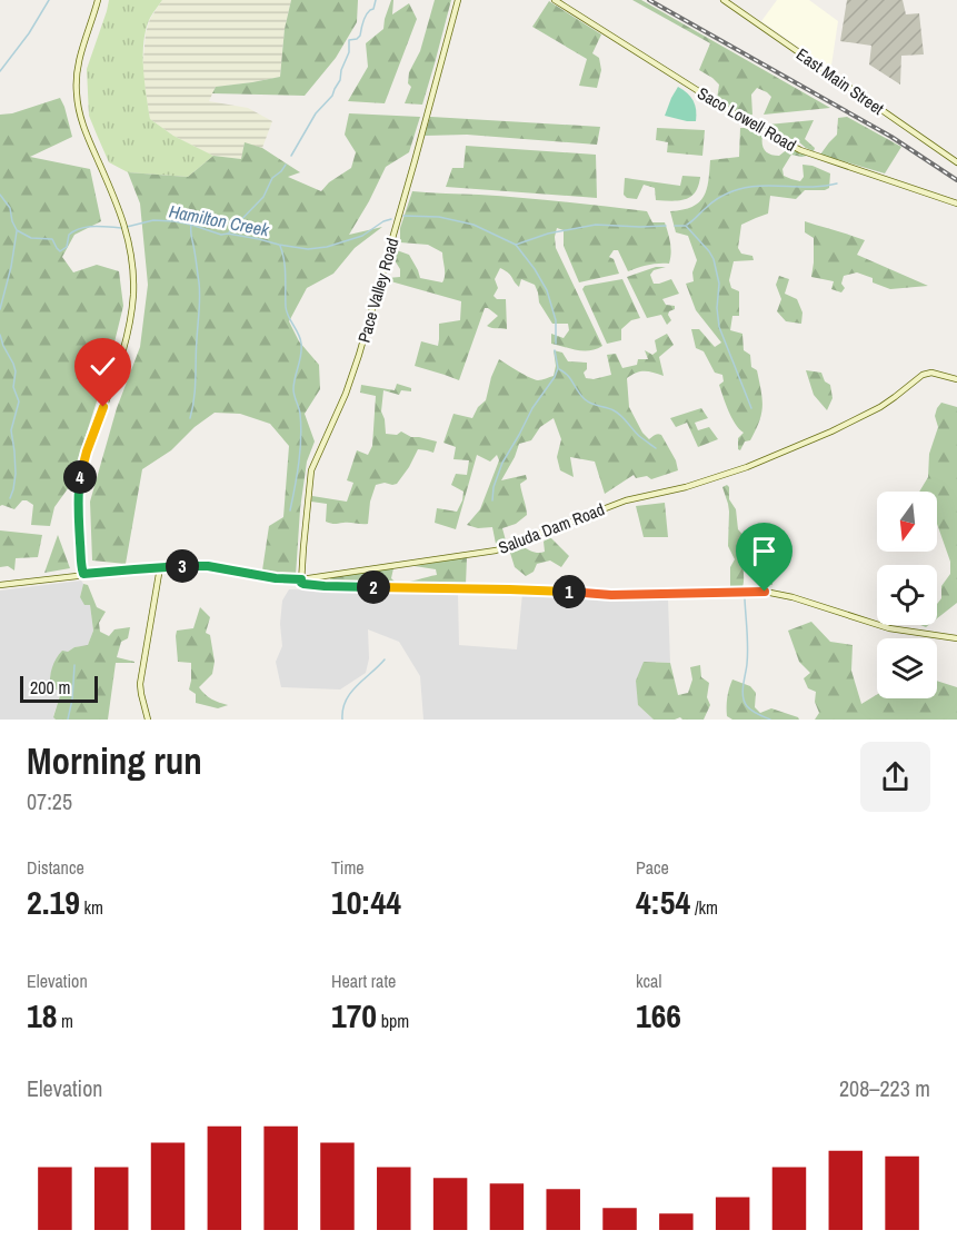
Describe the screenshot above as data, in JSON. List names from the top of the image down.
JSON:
{
  "streets": {
    "street": [
      "East Main Street",
      "Saco Lowell Road",
      "Pace Valley Road",
      "Saluda Dam Road"
    ]
  },
  "crossings": [
    ["Pace Valley Road", "Saluda Dam Road"]
  ],
  "water": ["Hamilton Creek"],
  "scale_bar": "200 m",
  "north": "bottom",
  "page": {
    "pins": [
      "4",
      "3",
      "2",
      "1"
    ],
    "scale": "200 m",
    "heading": ["Morning run", "07:25"],
    "stats": [
      ["Distance", "2.19 km"],
      ["Time", "10:44"],
      ["Pace", "4:54 /km"],
      ["Elevation", "18 m"],
      ["Heart rate", "170 bpm"],
      ["kcal", "166"]
    ],
    "chart": ["Elevation", "208–223 m"]
  }
}
